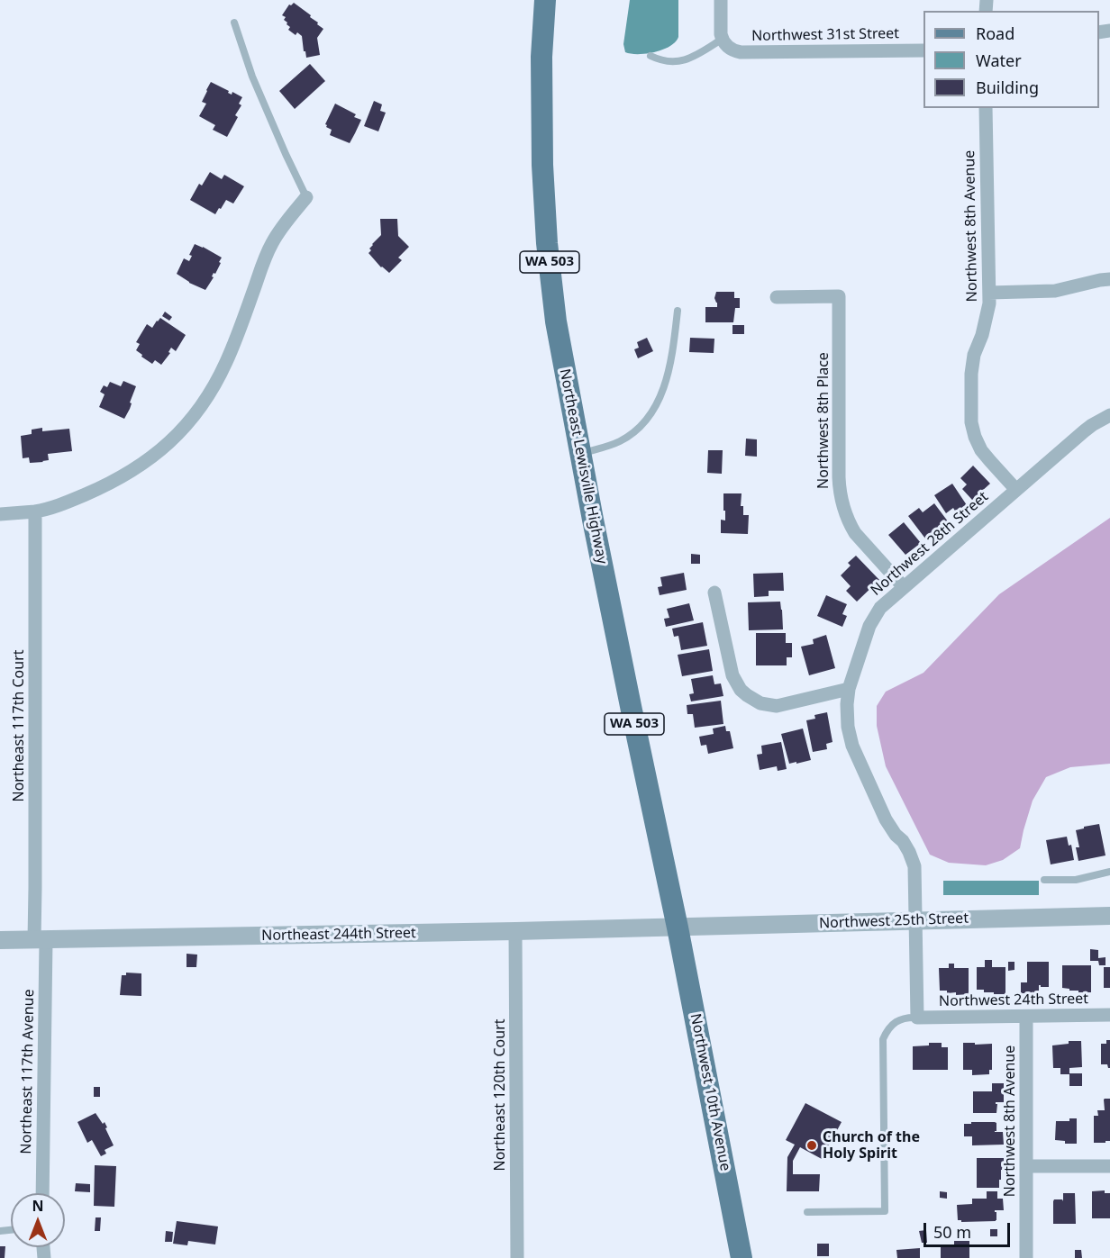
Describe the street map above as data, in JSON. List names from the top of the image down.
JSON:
{
  "streets": {
    "main road": ["WA 503", "Northeast Lewisville Highway", "Northwest 10th Avenue"],
    "street": [
      "Northwest 31st Street",
      "Northwest 8th Avenue",
      "Northwest 8th Place",
      "Northwest 28th Street",
      "Northeast 117th Court",
      "Northwest 25th Street",
      "Northeast 244th Street",
      "Northwest 24th Street",
      "Northeast 117th Avenue",
      "Northeast 120th Court"
    ]
  },
  "crossings": [
    ["Northwest 8th Avenue", "Northwest 28th Street"],
    ["Northwest 8th Avenue", "Northwest 24th Street"],
    ["Northwest 8th Place", "Northwest 28th Street"],
    ["Northeast Lewisville Highway", "Northwest 25th Street"],
    ["Northeast Lewisville Highway", "Northeast 244th Street"],
    ["Northeast Lewisville Highway", "Northwest 10th Avenue"],
    ["Northwest 28th Street", "Northwest 25th Street"],
    ["Northwest 28th Street", "Northwest 24th Street"],
    ["Northeast 117th Court", "Northeast 244th Street"],
    ["Northeast 117th Court", "Northeast 117th Avenue"],
    ["Northwest 25th Street", "Northeast 244th Street"],
    ["Northwest 25th Street", "Northwest 10th Avenue"],
    ["Northeast 244th Street", "Northeast 117th Avenue"],
    ["Northeast 244th Street", "Northwest 10th Avenue"],
    ["Northeast 244th Street", "Northeast 120th Court"]
  ],
  "places": ["Church of the Holy Spirit"],
  "legend": ["Road", "Water", "Building"],
  "scale_bar": "50 m",
  "north": "top"
}
